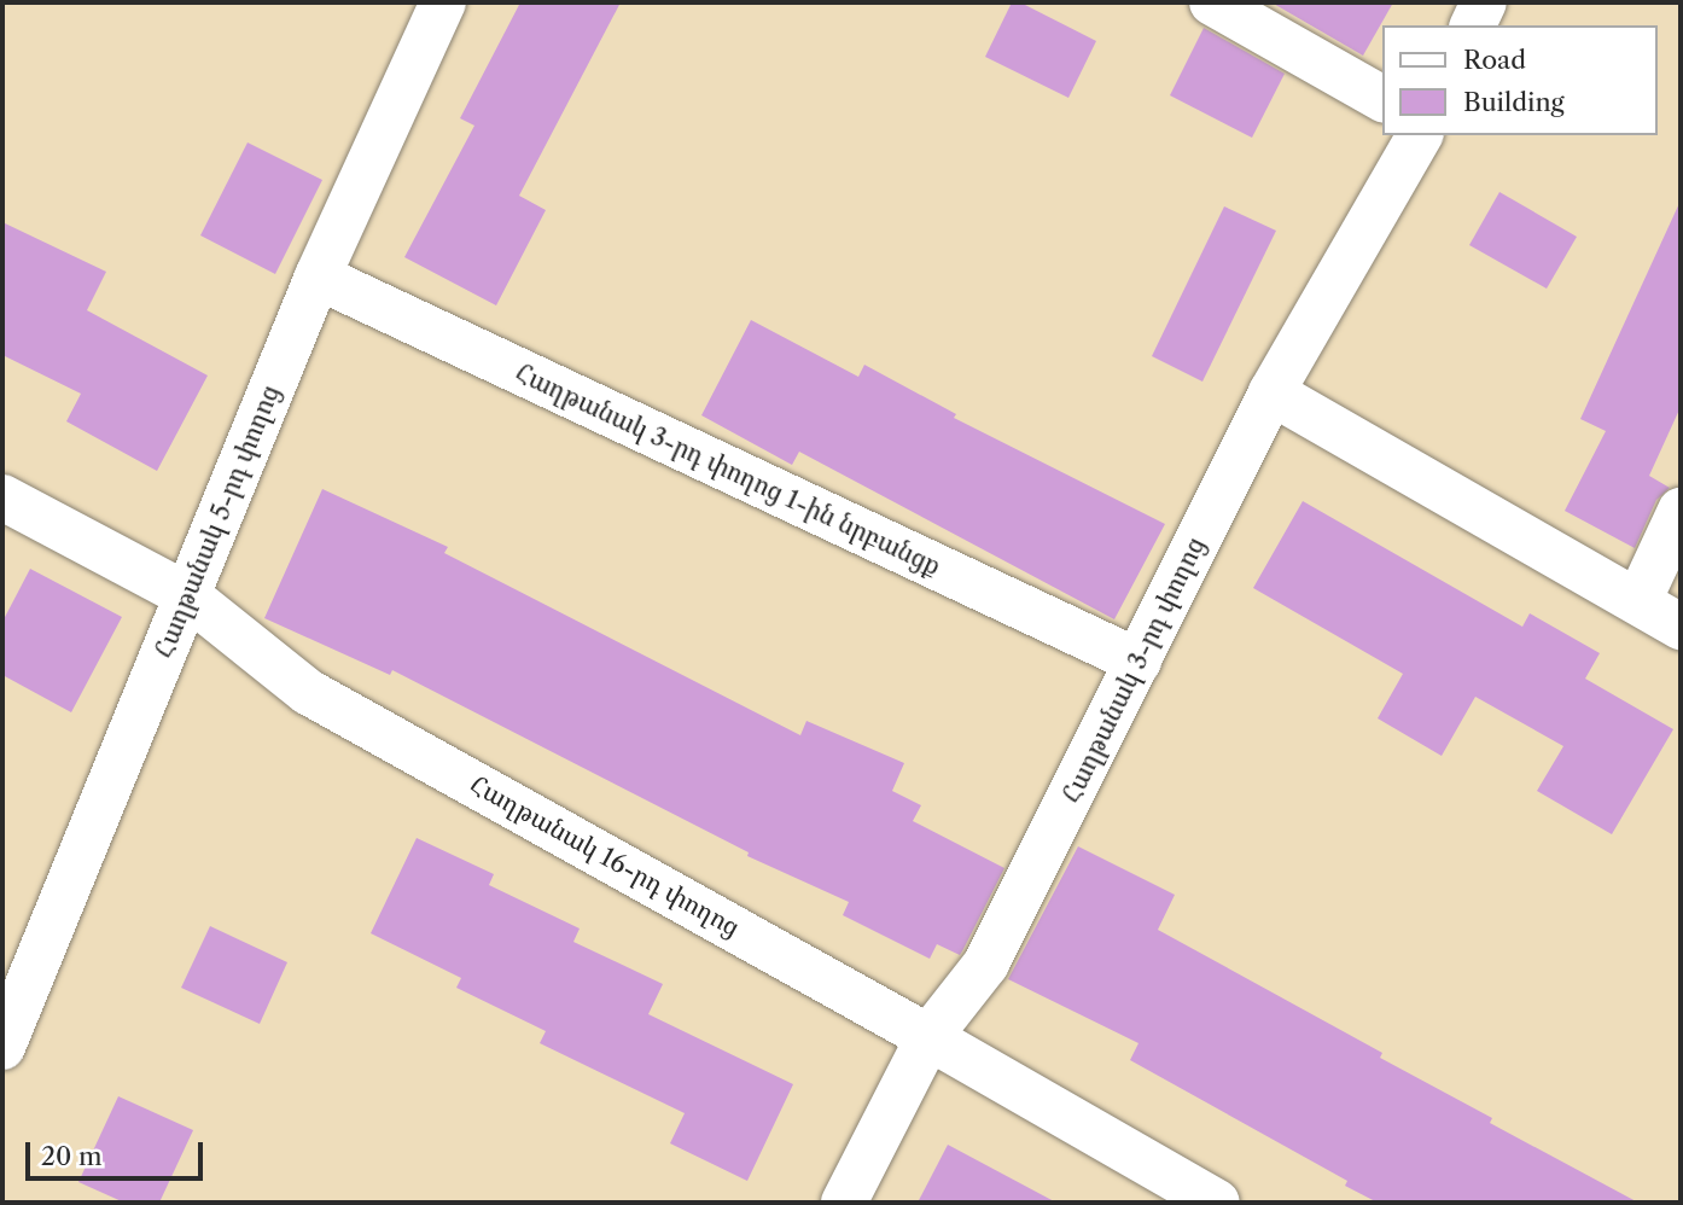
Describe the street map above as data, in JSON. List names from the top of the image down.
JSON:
{
  "streets": {
    "street": [
      "Հաղթանակ 3-րդ փողոց 1-ին նրբանցք",
      "Հաղթանակ 5-րդ փողոց",
      "Հաղթանակ 3-րդ փողոց",
      "Հաղթանակ 16-րդ փողոց"
    ]
  },
  "crossings": [
    ["Հաղթանակ 3-րդ փողոց 1-ին նրբանցք", "Հաղթանակ 5-րդ փողոց"],
    ["Հաղթանակ 3-րդ փողոց 1-ին նրբանցք", "Հաղթանակ 3-րդ փողոց"],
    ["Հաղթանակ 5-րդ փողոց", "Հաղթանակ 16-րդ փողոց"],
    ["Հաղթանակ 3-րդ փողոց", "Հաղթանակ 16-րդ փողոց"]
  ],
  "legend": ["Road", "Building"],
  "scale_bar": "20 m"
}
